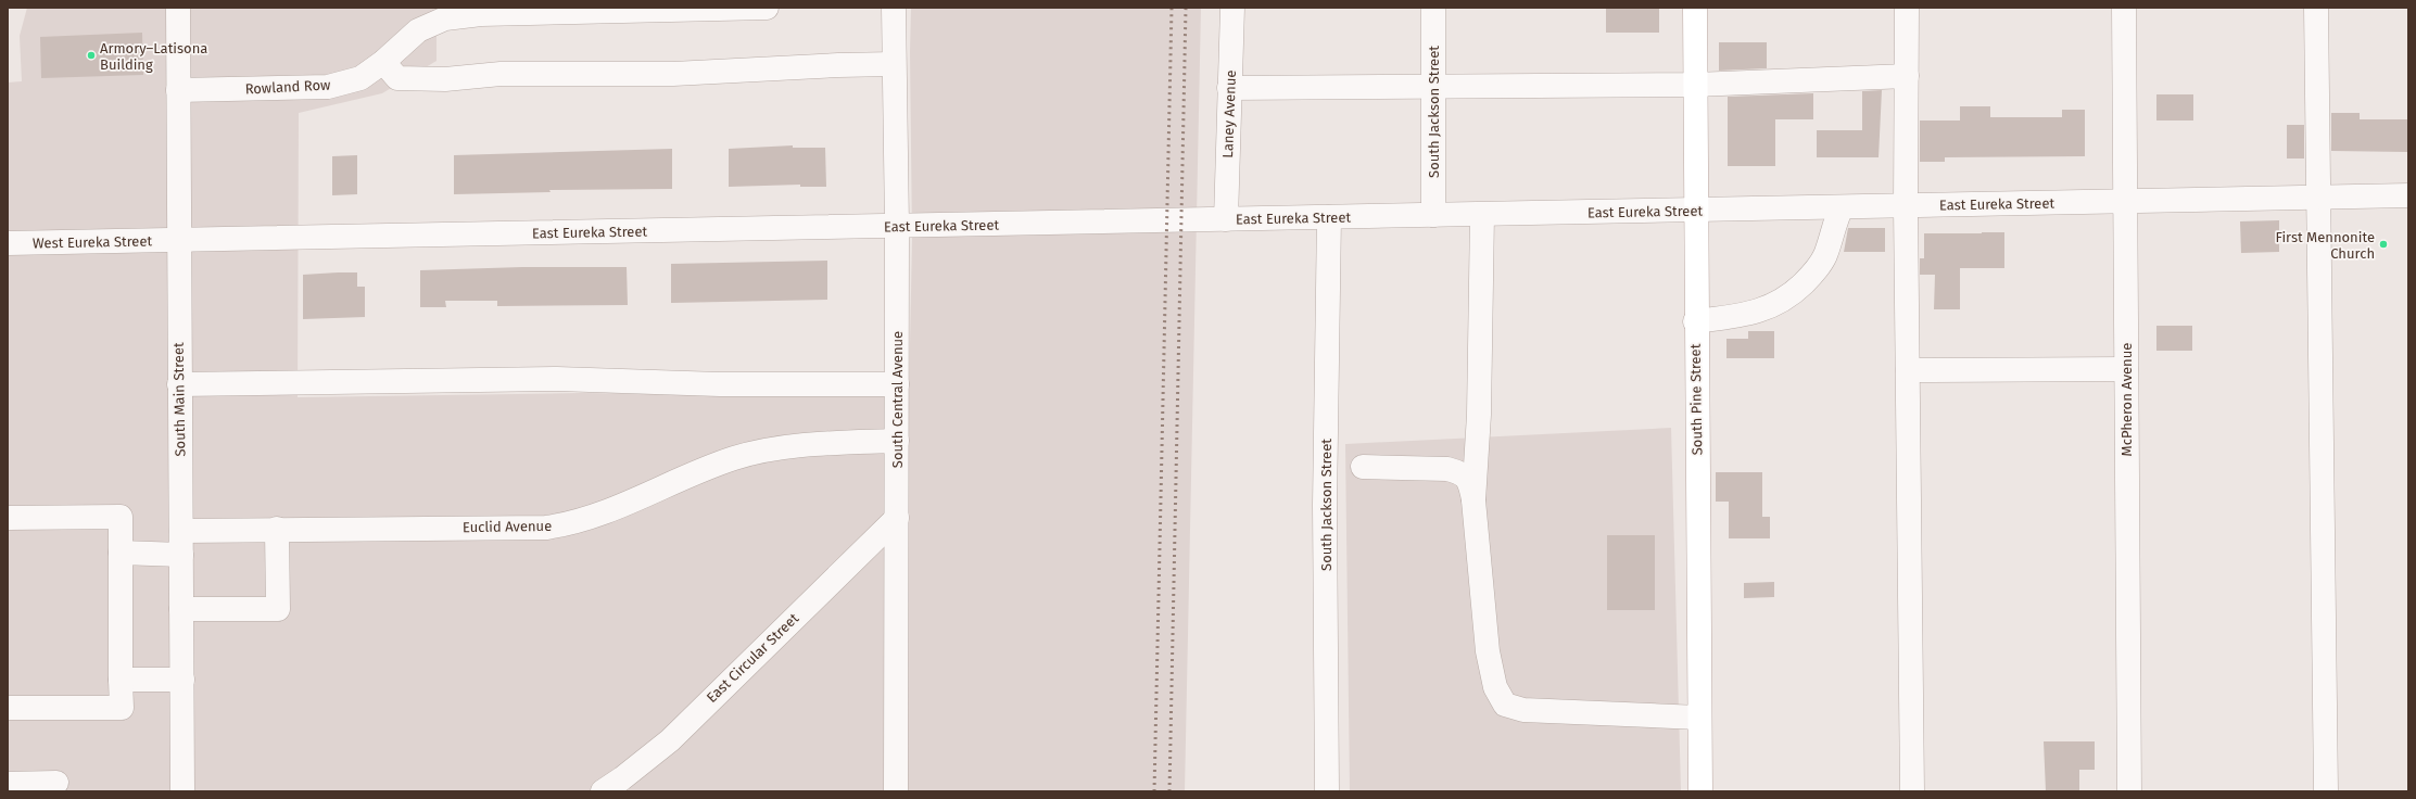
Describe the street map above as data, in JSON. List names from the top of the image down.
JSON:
{
  "streets": {
    "main road": ["South Pine Street"],
    "street": [
      "Rowland Row",
      "South Jackson Street",
      "Laney Avenue",
      "East Eureka Street",
      "West Eureka Street",
      "South Main Street",
      "South Central Avenue",
      "McPheron Avenue",
      "Euclid Avenue",
      "East Circular Street"
    ]
  },
  "crossings": [
    ["Rowland Row", "South Main Street"],
    ["South Jackson Street", "East Eureka Street"],
    ["Laney Avenue", "East Eureka Street"],
    ["East Eureka Street", "West Eureka Street"],
    ["East Eureka Street", "South Main Street"],
    ["East Eureka Street", "South Central Avenue"],
    ["East Eureka Street", "South Pine Street"],
    ["East Eureka Street", "McPheron Avenue"],
    ["West Eureka Street", "South Main Street"],
    ["South Main Street", "Euclid Avenue"],
    ["South Central Avenue", "Euclid Avenue"],
    ["South Central Avenue", "East Circular Street"]
  ],
  "places": ["Armory–Latisona Building", "First Mennonite Church"]
}
